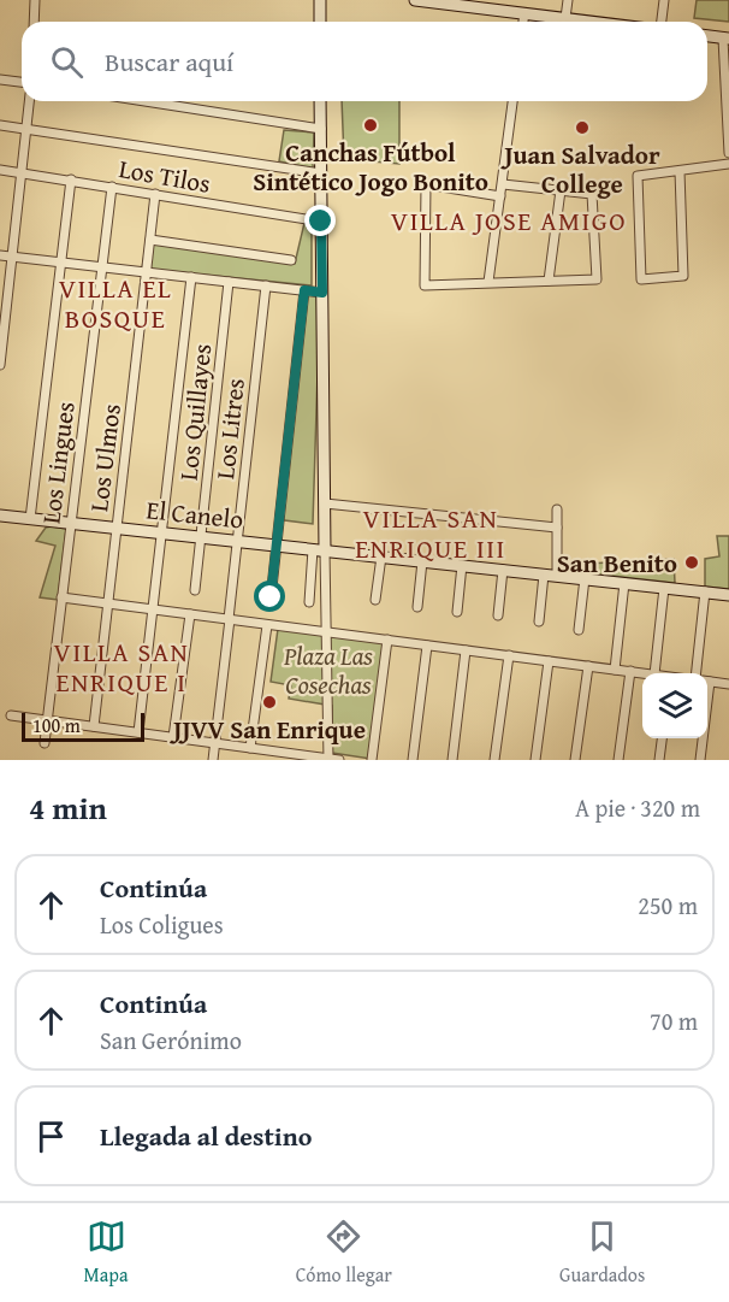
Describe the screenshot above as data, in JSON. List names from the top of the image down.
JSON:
{
  "streets": {
    "street": [
      "Los Tilos",
      "Los Quillayes",
      "Los Litres",
      "Los Ulmos",
      "Los Lingues",
      "El Canelo"
    ]
  },
  "crossings": [
    ["Los Tilos", "Los Ulmos"],
    ["Los Tilos", "Los Lingues"],
    ["Los Quillayes", "El Canelo"],
    ["Los Litres", "El Canelo"],
    ["Los Ulmos", "El Canelo"],
    ["Los Lingues", "El Canelo"]
  ],
  "districts": [
    "VILLA JOSE AMIGO",
    "VILLA EL BOSQUE",
    "VILLA SAN ENRIQUE III",
    "VILLA SAN ENRIQUE I"
  ],
  "parks": ["Plaza Las Cosechas"],
  "places": [
    "Canchas Fútbol Sintético Jogo Bonito",
    "Juan Salvador College",
    "San Benito",
    "JJVV San Enrique"
  ],
  "scale_bar": "100 m",
  "page": {
    "search": "Buscar aquí",
    "scale": "100 m",
    "heading": ["4 min", "A pie · 320 m"],
    "list": [
      ["Continúa", "Los Coligues", "250 m"],
      ["Continúa", "San Gerónimo", "70 m"],
      "Llegada al destino"
    ],
    "nav": ["Mapa", "Cómo llegar", "Guardados"]
  }
}
